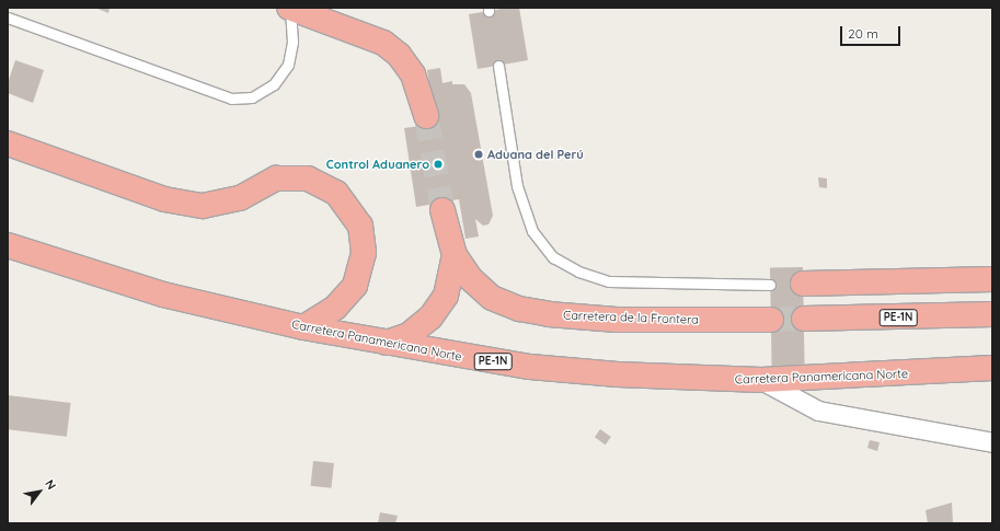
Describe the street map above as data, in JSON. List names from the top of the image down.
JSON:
{
  "streets": {
    "highway": ["Carretera de la Frontera", "PE-1N", "Carretera Panamericana Norte"]
  },
  "places": ["Aduana del Perú", "Control Aduanero"],
  "scale_bar": "20 m",
  "north": "top right"
}
